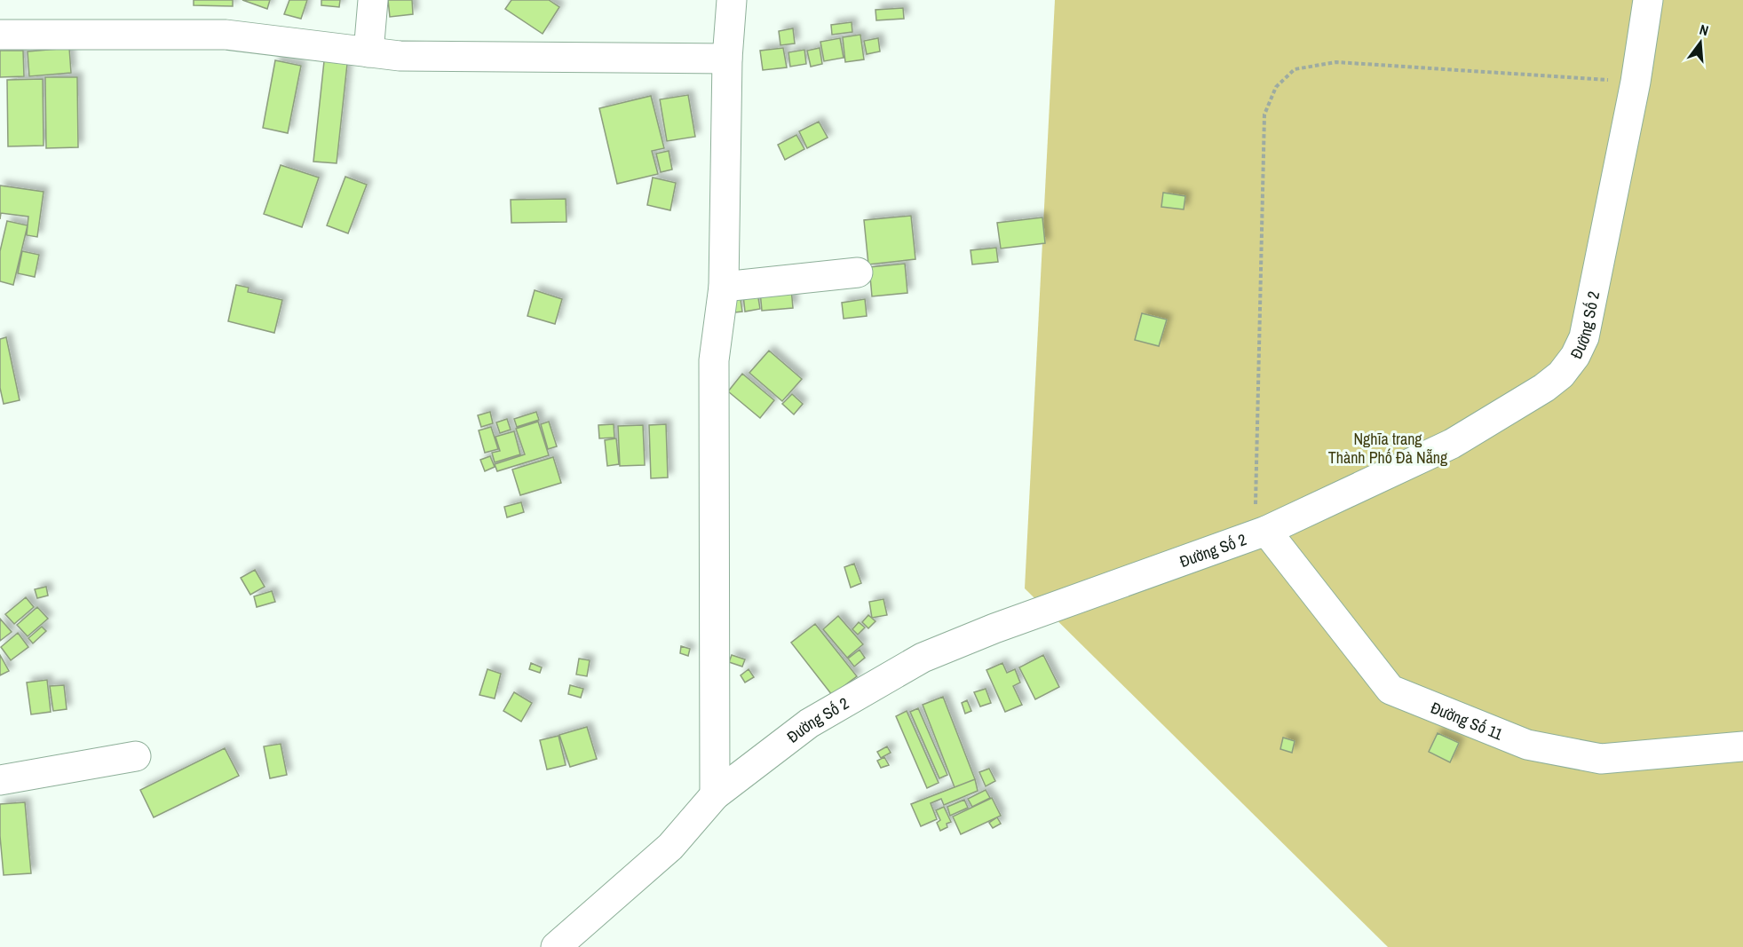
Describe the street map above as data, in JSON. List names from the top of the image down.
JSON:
{
  "streets": {
    "street": ["Đường Số 2", "Đường Số 11"]
  },
  "crossings": [
    ["Đường Số 2", "Đường Số 11"]
  ],
  "parks": ["Nghĩa trang Thành Phố Đà Nẵng"],
  "north": "top"
}
